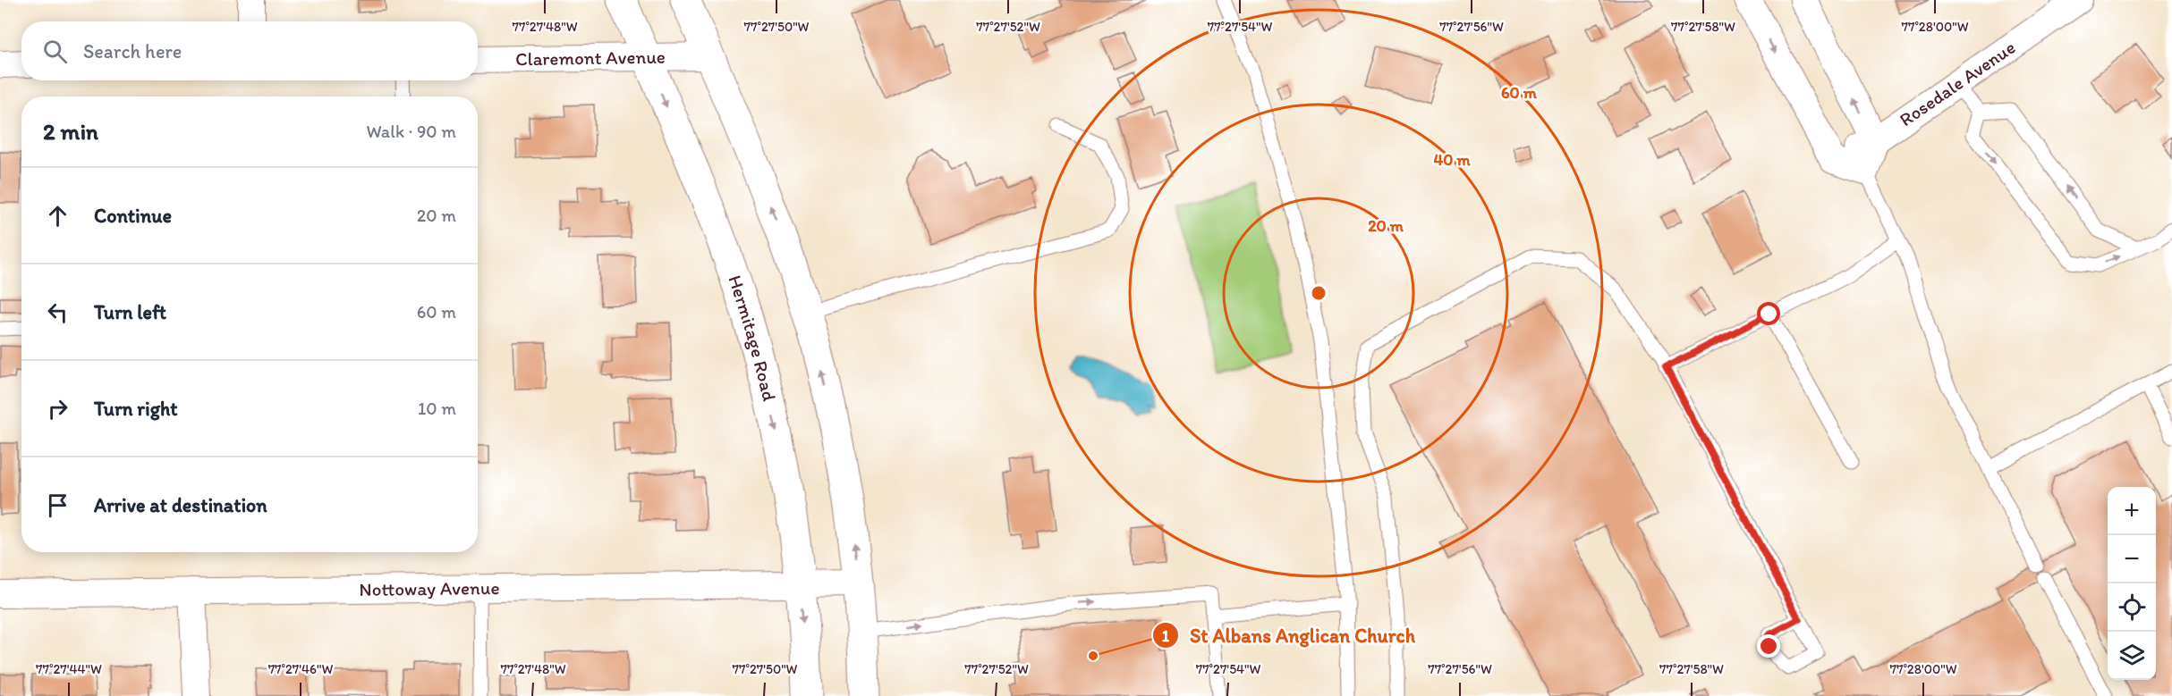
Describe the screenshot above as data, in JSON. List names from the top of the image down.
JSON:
{
  "streets": {
    "main road": ["Hermitage Road"],
    "street": ["Claremont Avenue", "Rosedale Avenue", "Nottoway Avenue"]
  },
  "crossings": [
    ["Claremont Avenue", "Hermitage Road"],
    ["Hermitage Road", "Nottoway Avenue"]
  ],
  "places": ["St Albans Anglican Church"],
  "page": {
    "search": "Search here",
    "heading": ["2 min", "Walk · 90 m"],
    "list": [
      ["Continue", "20 m"],
      ["Turn left", "60 m"],
      ["Turn right", "10 m"],
      "Arrive at destination"
    ],
    "map_buttons": ["+", "−"]
  },
  "coordinates": [
    "77°27'48\"W",
    "77°27'50\"W",
    "77°27'52\"W",
    "77°27'54\"W",
    "77°27'56\"W",
    "77°27'58\"W",
    "77°28'00\"W",
    "77°27'44\"W",
    "77°27'46\"W"
  ],
  "rings": ["60 m", "40 m", "20 m"]
}
